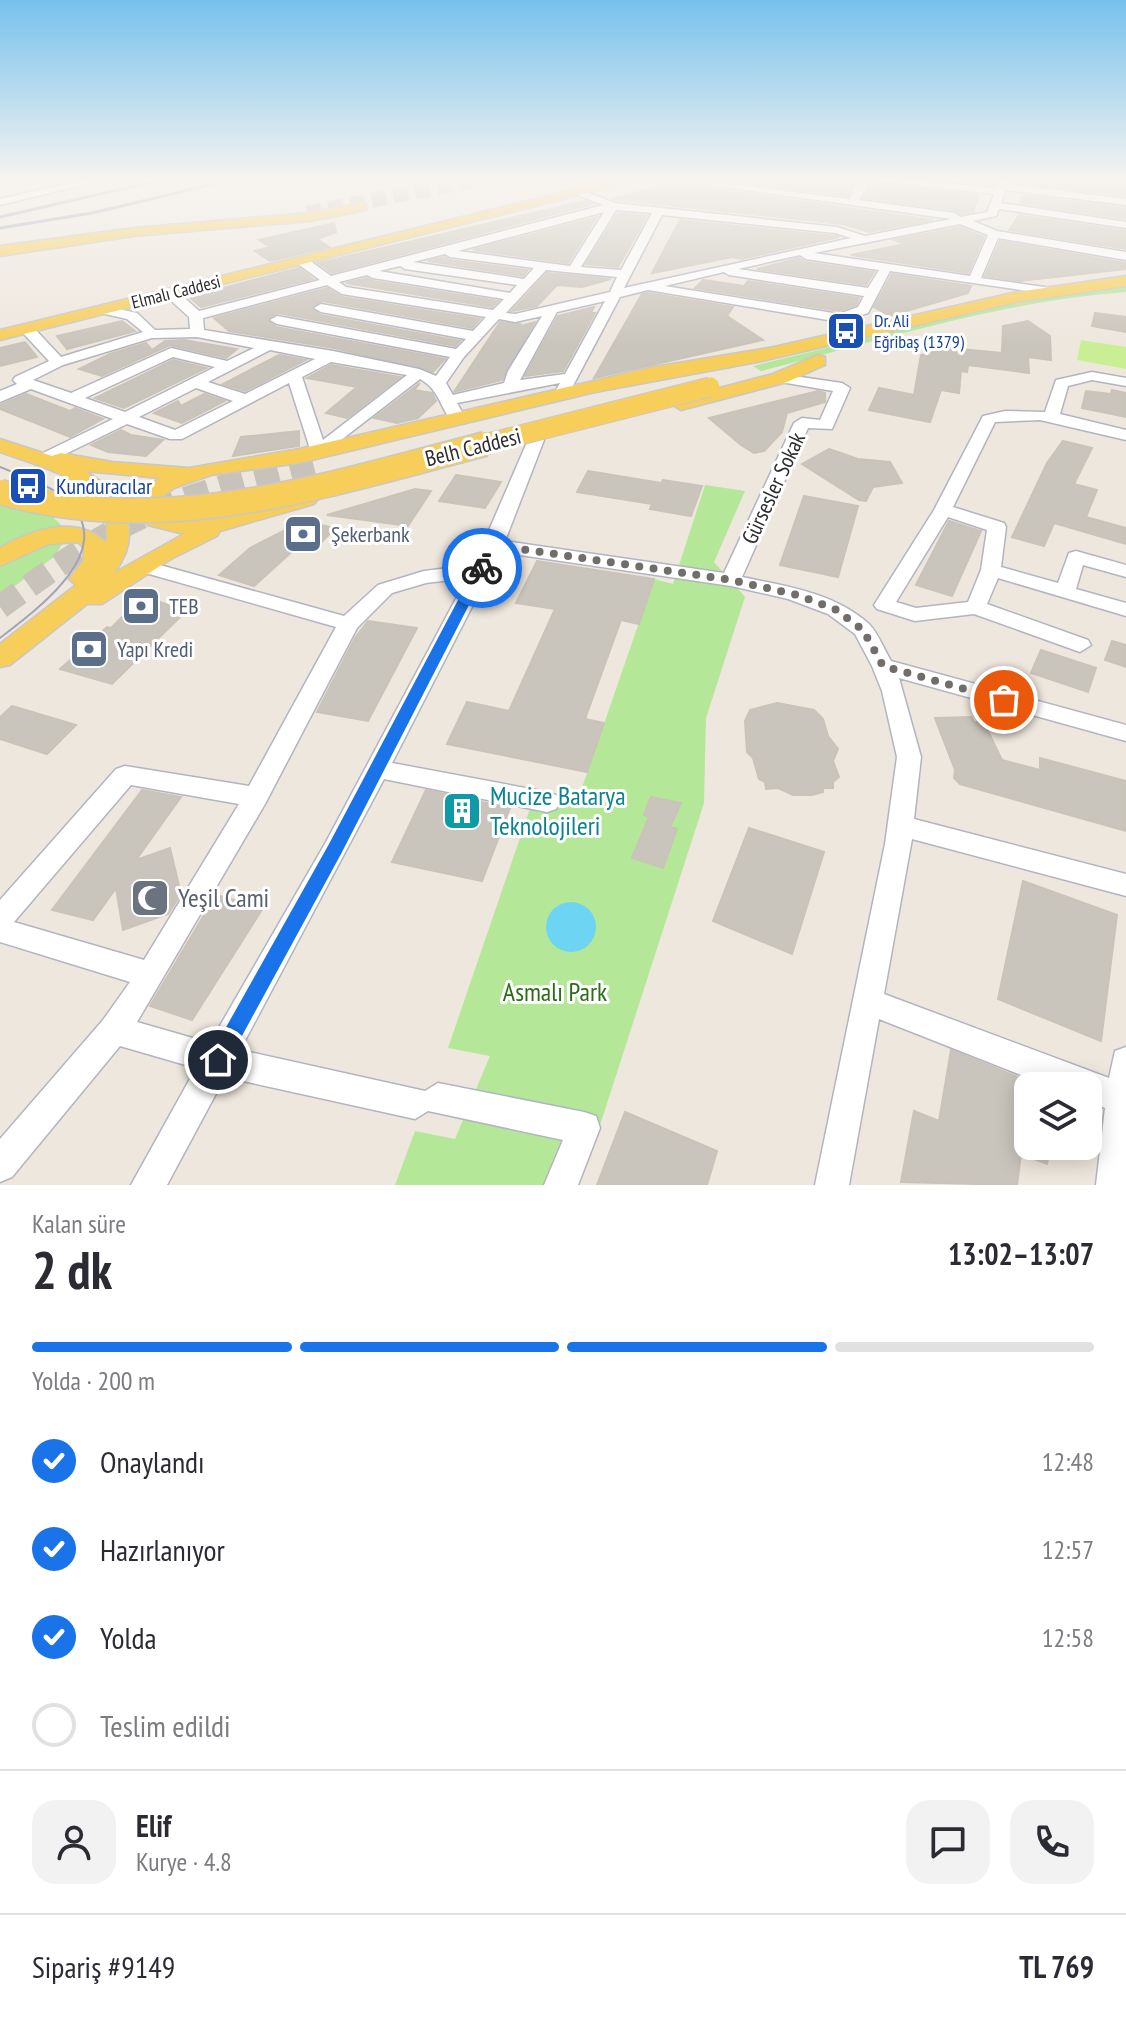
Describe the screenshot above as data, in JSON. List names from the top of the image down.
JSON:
{
  "streets": {
    "main road": ["Elmalı Caddesi", "Belh Caddesi"],
    "street": ["Gürsesler Sokak"]
  },
  "crossings": [
    ["Belh Caddesi", "Gürsesler Sokak"]
  ],
  "parks": ["Asmalı Park"],
  "places": {
    "bus stop": ["Dr. Ali Eğribaş (1379)", "Kunduracılar"],
    "bank": ["Şekerbank", "TEB", "Yapı Kredi"],
    "building": ["Mucize Batarya Teknolojileri"],
    "mosque": ["Yeşil Cami"]
  },
  "page": {
    "heading": ["2 dk", "Kalan süre", "13:02–13:07"],
    "panel": [
      "Elif",
      "Kurye · 4.8",
      "Sipariş #9149",
      "TL 769"
    ],
    "bar": "Yolda · 200 m",
    "list": [
      ["Onaylandı", "12:48"],
      ["Hazırlanıyor", "12:57"],
      ["Yolda", "12:58"],
      "Teslim edildi"
    ]
  }
}
